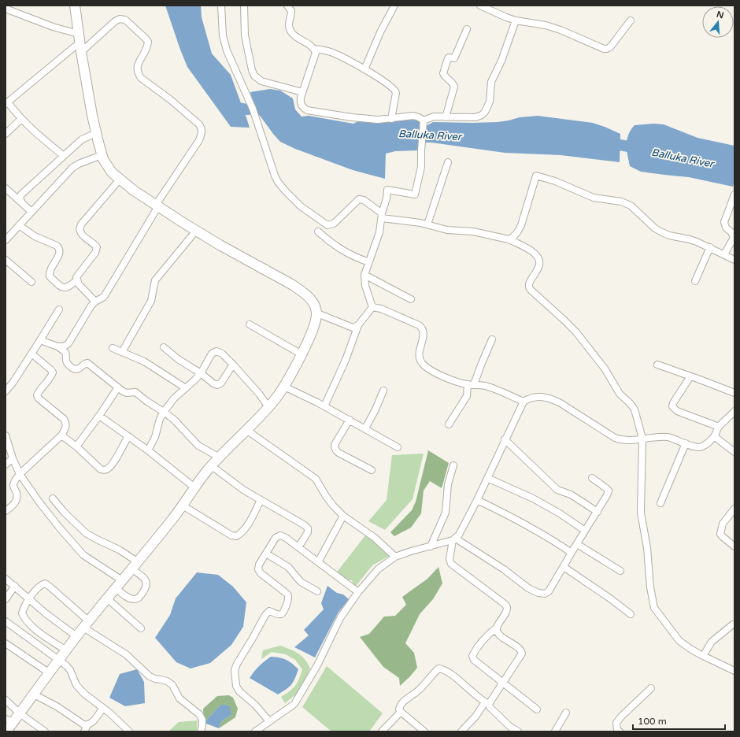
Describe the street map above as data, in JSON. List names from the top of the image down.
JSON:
{
  "water": ["Balluka River"],
  "scale_bar": "100 m",
  "north": "top"
}
